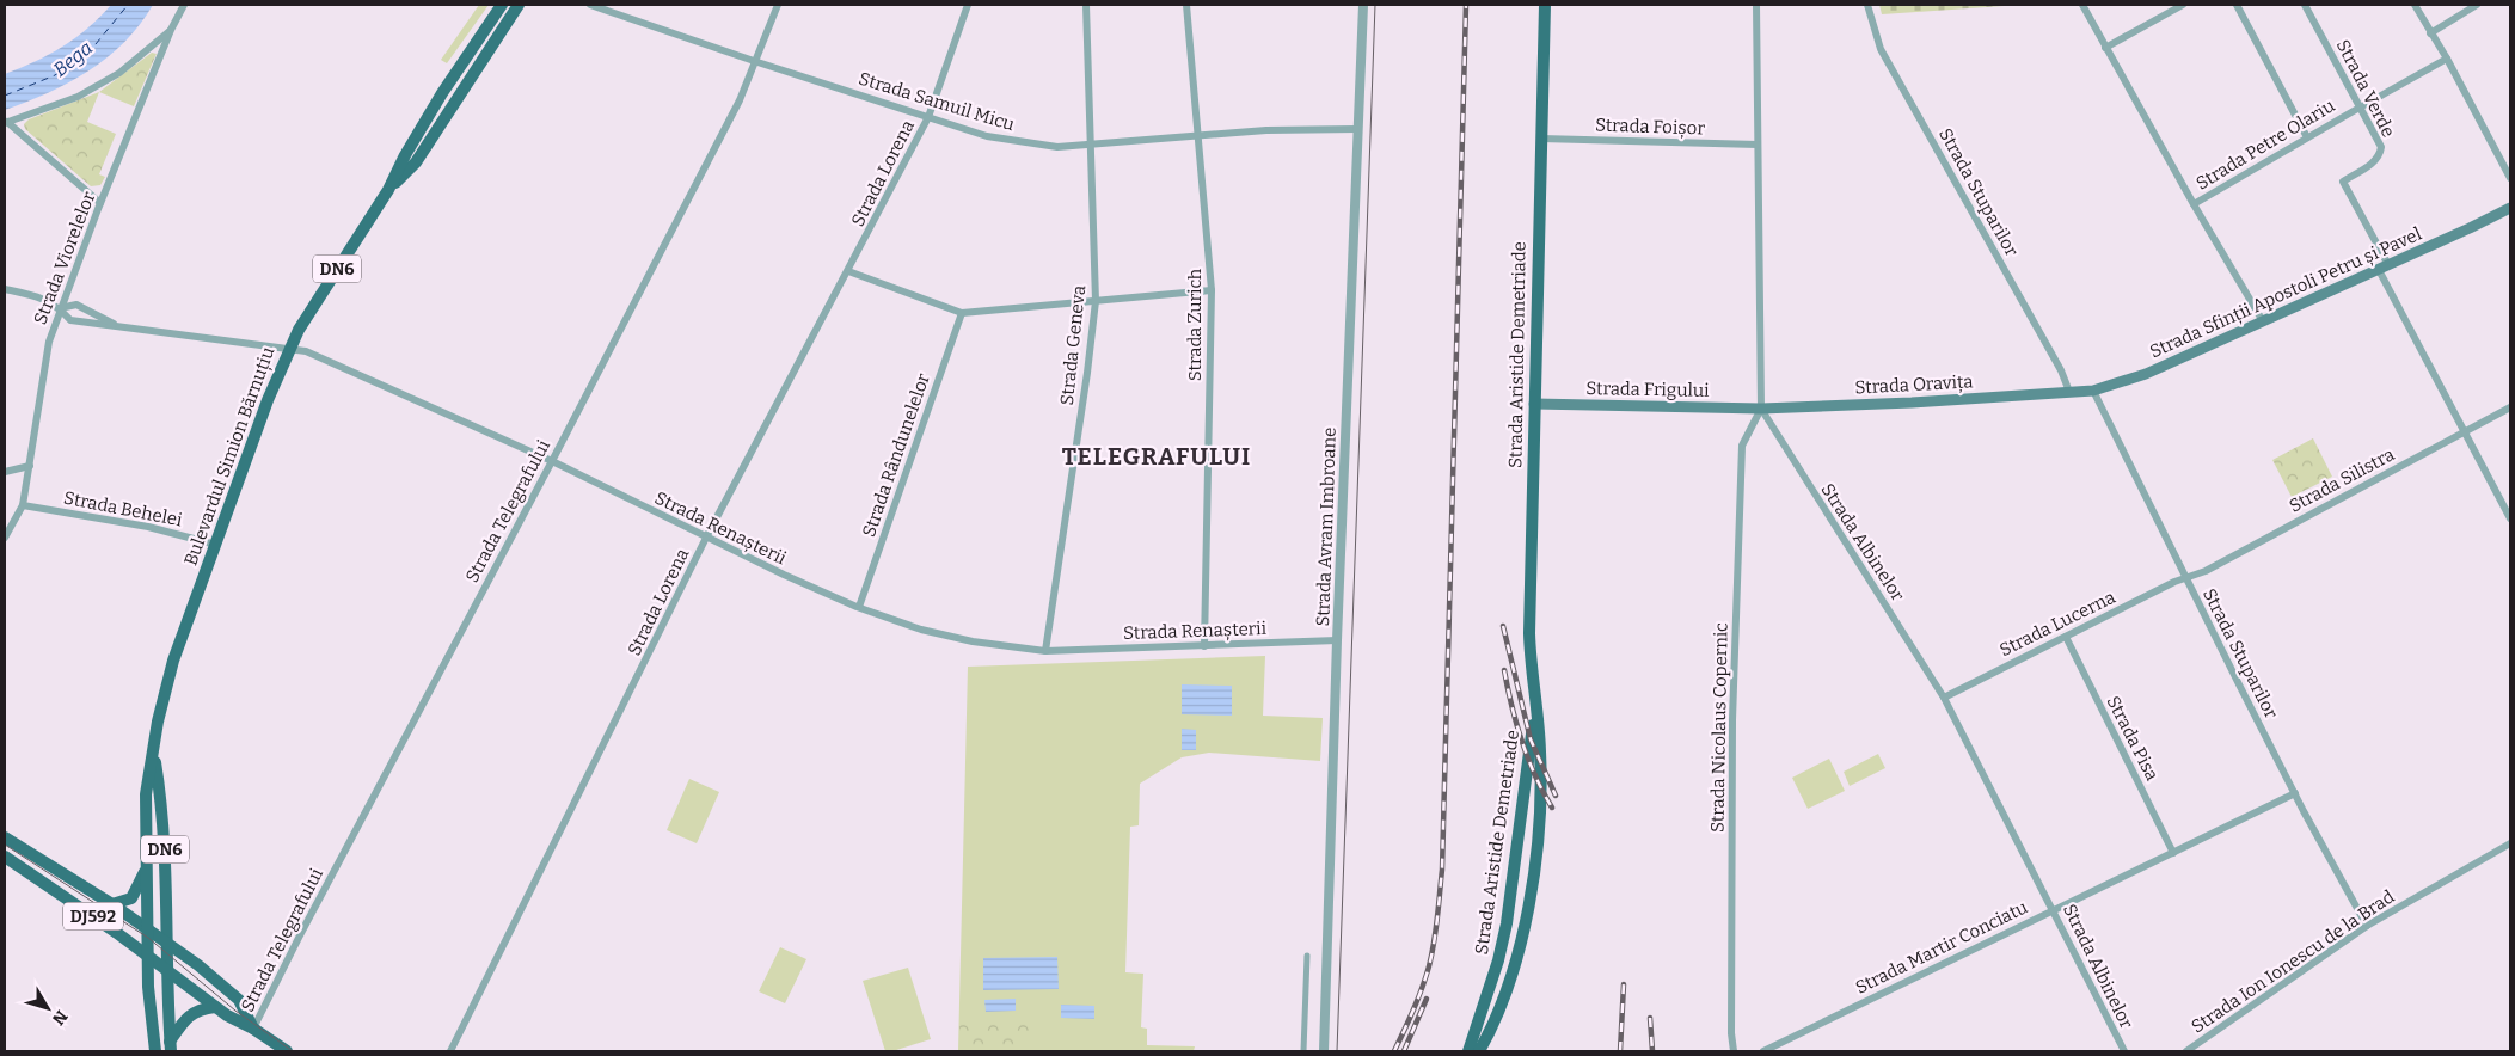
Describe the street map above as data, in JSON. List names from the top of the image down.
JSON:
{
  "streets": {
    "main road": [
      "DN6",
      "Strada Sfinții Apostoli Petru și Pavel",
      "Strada Aristide Demetriade",
      "Strada Oravița",
      "Strada Frigului",
      "Bulevardul Simion Bărnuțiu",
      "DJ592"
    ],
    "street": [
      "Strada Verde",
      "Strada Samuil Micu",
      "Strada Foișor",
      "Strada Petre Olariu",
      "Strada Lorena",
      "Strada Stuparilor",
      "Strada Viorelelor",
      "Strada Zurich",
      "Strada Geneva",
      "Strada Rândunelelor",
      "Strada Silistra",
      "Strada Behelei",
      "Strada Telegrafului",
      "Strada Avram Imbroane",
      "Strada Renașterii",
      "Strada Albinelor",
      "Strada Lucerna",
      "Strada Nicolaus Copernic",
      "Strada Pisa",
      "Strada Martir Conciatu",
      "Strada Ion Ionescu de la Brad"
    ]
  },
  "crossings": [
    ["Strada Verde", "Strada Petre Olariu"],
    ["Strada Verde", "Strada Sfinții Apostoli Petru și Pavel"],
    ["Strada Verde", "Strada Silistra"],
    ["Strada Samuil Micu", "Strada Lorena"],
    ["Strada Samuil Micu", "Strada Zurich"],
    ["Strada Samuil Micu", "Strada Geneva"],
    ["Strada Samuil Micu", "Strada Telegrafului"],
    ["Strada Samuil Micu", "Strada Avram Imbroane"],
    ["Strada Foișor", "Strada Aristide Demetriade"],
    ["Strada Lorena", "Strada Renașterii"],
    ["Strada Stuparilor", "Strada Sfinții Apostoli Petru și Pavel"],
    ["Strada Stuparilor", "Strada Oravița"],
    ["Strada Stuparilor", "Strada Silistra"],
    ["Strada Stuparilor", "Strada Lucerna"],
    ["Strada Stuparilor", "Strada Martir Conciatu"],
    ["Strada Stuparilor", "Strada Ion Ionescu de la Brad"],
    ["Strada Viorelelor", "Strada Behelei"],
    ["Strada Viorelelor", "Strada Renașterii"],
    ["DN6", "Bulevardul Simion Bărnuțiu"],
    ["DN6", "DJ592"],
    ["Strada Sfinții Apostoli Petru și Pavel", "Strada Oravița"],
    ["Strada Zurich", "Strada Renașterii"],
    ["Strada Geneva", "Strada Renașterii"],
    ["Strada Aristide Demetriade", "Strada Frigului"],
    ["Strada Oravița", "Strada Frigului"],
    ["Strada Oravița", "Strada Albinelor"],
    ["Strada Oravița", "Strada Nicolaus Copernic"],
    ["Strada Frigului", "Strada Albinelor"],
    ["Strada Frigului", "Strada Nicolaus Copernic"],
    ["Strada Rândunelelor", "Strada Renașterii"],
    ["Bulevardul Simion Bărnuțiu", "Strada Behelei"],
    ["Bulevardul Simion Bărnuțiu", "Strada Renașterii"],
    ["Bulevardul Simion Bărnuțiu", "DJ592"],
    ["Strada Silistra", "Strada Lucerna"],
    ["Strada Telegrafului", "Strada Renașterii"],
    ["Strada Avram Imbroane", "Strada Renașterii"],
    ["Strada Albinelor", "Strada Lucerna"],
    ["Strada Albinelor", "Strada Nicolaus Copernic"],
    ["Strada Albinelor", "Strada Martir Conciatu"],
    ["Strada Lucerna", "Strada Pisa"],
    ["Strada Pisa", "Strada Martir Conciatu"]
  ],
  "districts": ["TELEGRAFULUI"],
  "water": ["Bega"],
  "north": "bottom right"
}
